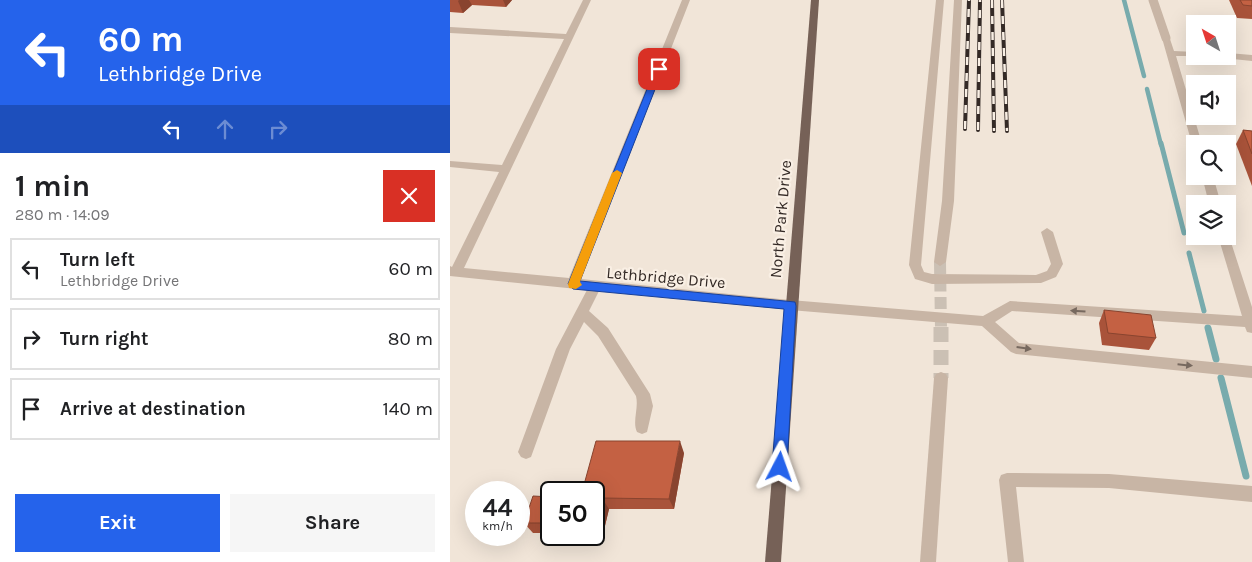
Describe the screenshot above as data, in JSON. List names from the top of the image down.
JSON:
{
  "streets": {
    "main road": ["North Park Drive"],
    "street": ["Lethbridge Drive"]
  },
  "crossings": [
    ["North Park Drive", "Lethbridge Drive"]
  ],
  "north": "top left",
  "page": {
    "turn": ["60 m", "Lethbridge Drive"],
    "heading": ["1 min", "280 m · 14:09"],
    "list": [
      {
        "name": "Turn left",
        "note": "Lethbridge Drive",
        "value": "60 m"
      },
      {
        "name": "Turn right",
        "value": "80 m"
      },
      {
        "name": "Arrive at destination",
        "value": "140 m"
      }
    ],
    "speed": "44 km/h",
    "limit": "50",
    "buttons": ["Exit", "Share"]
  }
}
